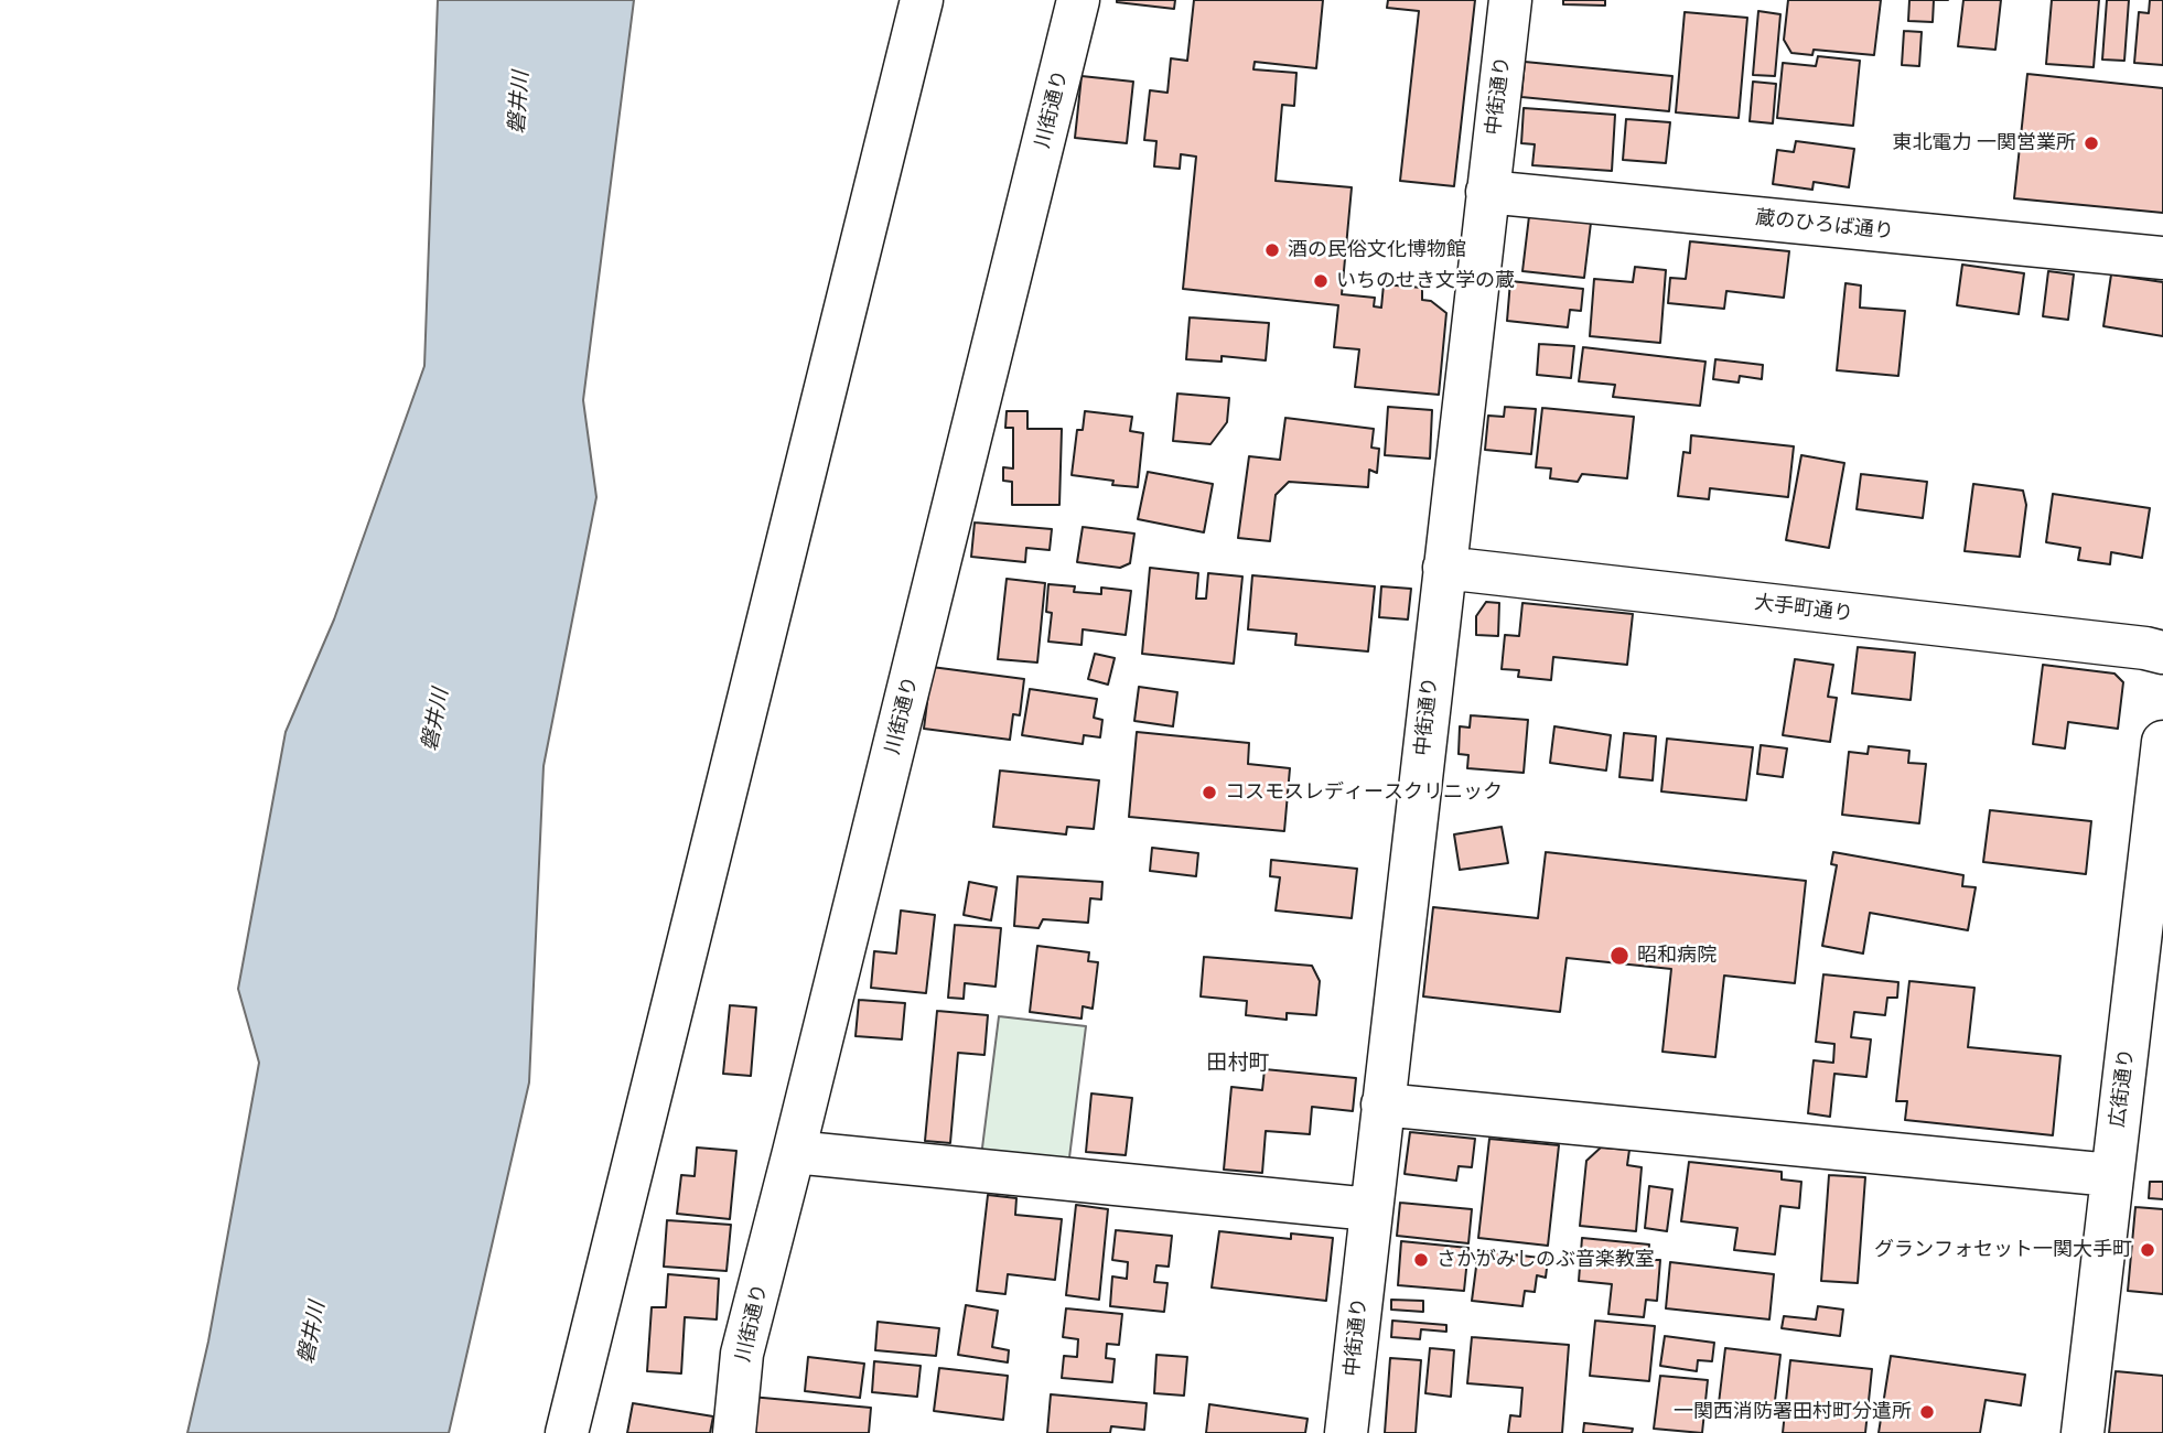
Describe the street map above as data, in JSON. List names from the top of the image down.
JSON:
{
  "streets": {
    "street": [
      "中街通り",
      "川街通り",
      "蔵のひろば通り",
      "大手町通り",
      "広街通り"
    ]
  },
  "crossings": [
    ["中街通り", "蔵のひろば通り"],
    ["中街通り", "大手町通り"]
  ],
  "districts": ["田村町"],
  "water": ["磐井川"],
  "places": [
    "東北電力 一関営業所",
    "酒の民俗文化博物館",
    "いちのせき文学の蔵",
    "コスモスレディースクリニック",
    "昭和病院",
    "グランフォセット一関大手町",
    "さかがみしのぶ音楽教室",
    "一関西消防署田村町分遣所"
  ]
}
